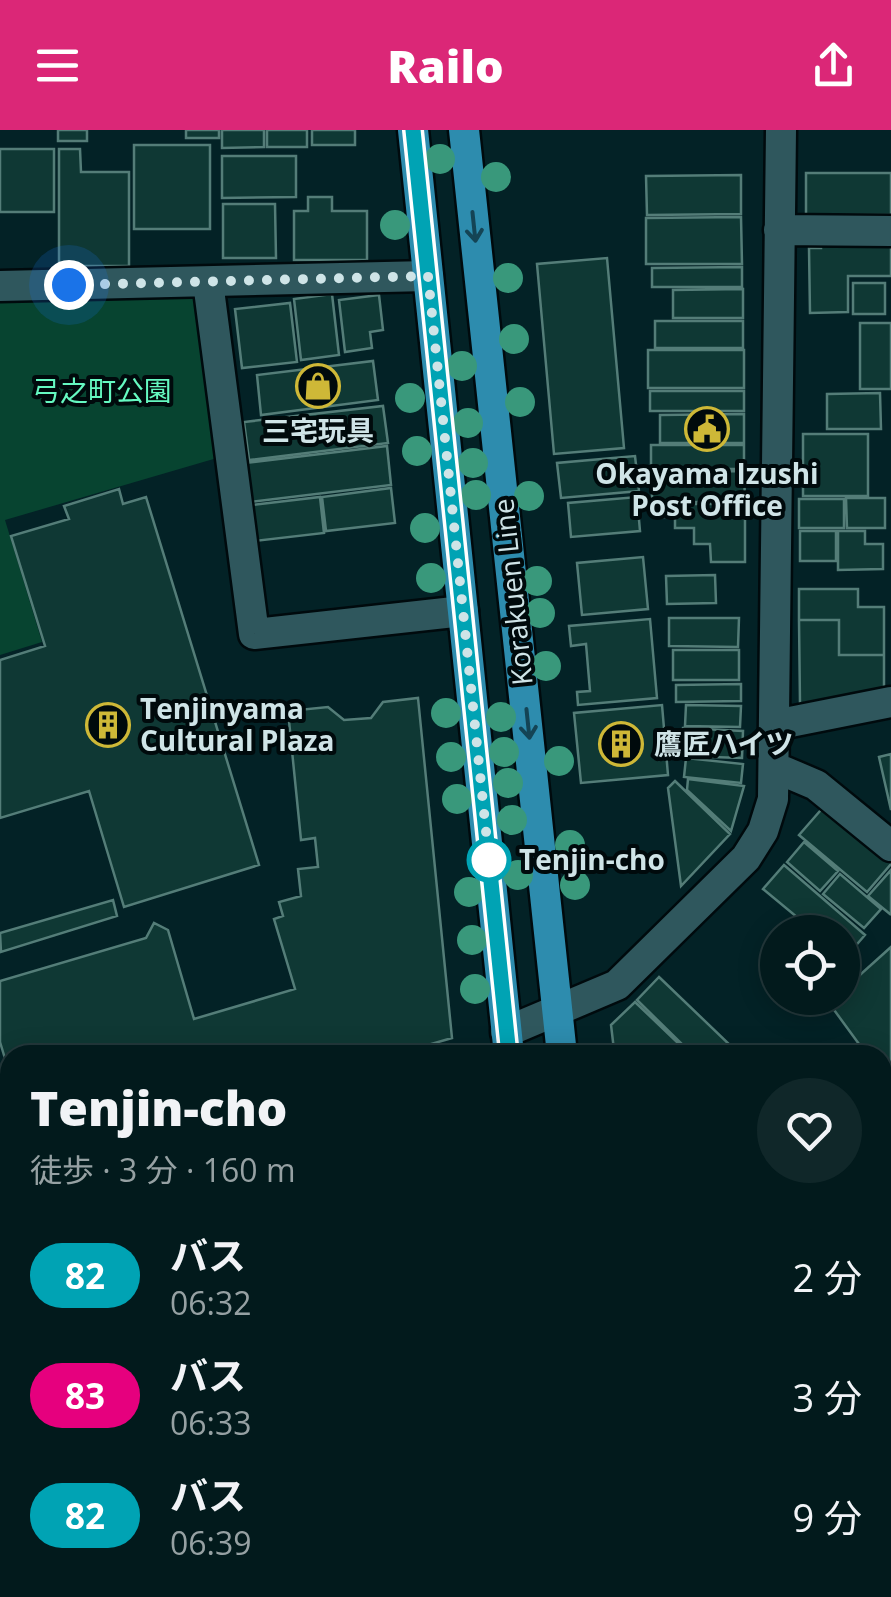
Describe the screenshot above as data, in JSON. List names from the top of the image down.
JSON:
{
  "streets": {
    "main road": ["Korakuen Line"]
  },
  "parks": ["弓之町公園"],
  "places": {
    "shop": ["三宅玩具"],
    "public building": ["Okayama Izushi Post Office"],
    "building": ["Tenjinyama Cultural Plaza", "鷹匠ハイツ"],
    "other": ["Tenjin-cho"]
  },
  "lines": ["bus line 82"],
  "page": {
    "header": "Railo",
    "heading": ["Tenjin-cho", "徒歩 · 3 分 · 160 m"],
    "list": [
      {
        "mark": "82",
        "name": "バス",
        "note": "06:32",
        "value": "2 分"
      },
      {
        "mark": "83",
        "name": "バス",
        "note": "06:33",
        "value": "3 分"
      },
      {
        "mark": "82",
        "name": "バス",
        "note": "06:39",
        "value": "9 分"
      }
    ]
  }
}
